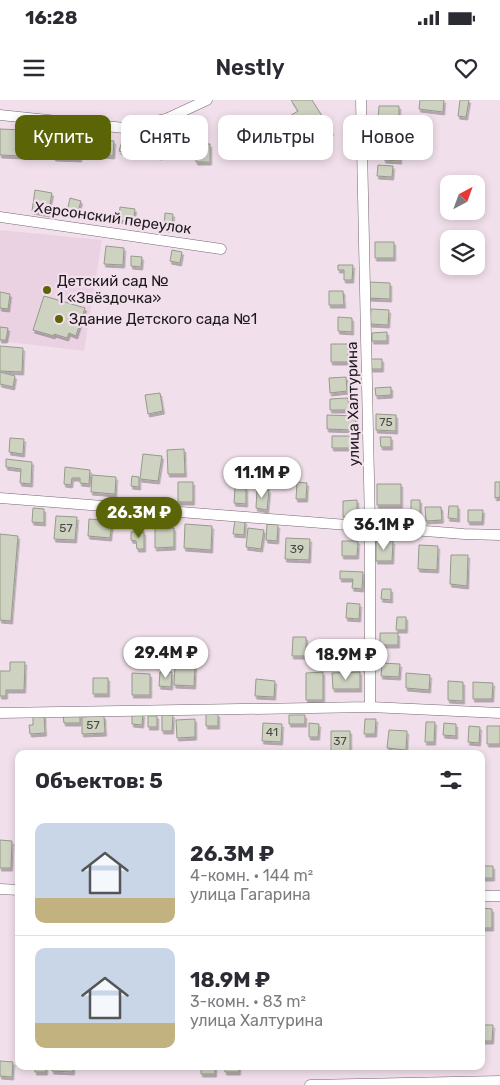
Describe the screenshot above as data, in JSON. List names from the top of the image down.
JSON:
{
  "streets": {
    "street": ["Херсонский переулок", "улица Халтурина"]
  },
  "places": ["Детский сад № 1 «Звёздочка»", "Здание Детского сада №1"],
  "house_numbers": [
    "75",
    "57",
    "39",
    "57",
    "41",
    "37"
  ],
  "north": "top right",
  "page": {
    "status": "16:28",
    "header": "Nestly",
    "chip": [
      "Купить",
      "Снять",
      "Фильтры",
      "Новое"
    ],
    "price": [
      "11.1M ₽",
      "26.3M ₽",
      "36.1M ₽",
      "29.4M ₽",
      "18.9M ₽"
    ],
    "heading": "Объектов: 5",
    "list": [
      {
        "name": "26.3M ₽",
        "note": "4-комн. · 144 m² · улица Гагарина"
      },
      {
        "name": "18.9M ₽",
        "note": "3-комн. · 83 m² · улица Халтурина"
      }
    ]
  }
}
